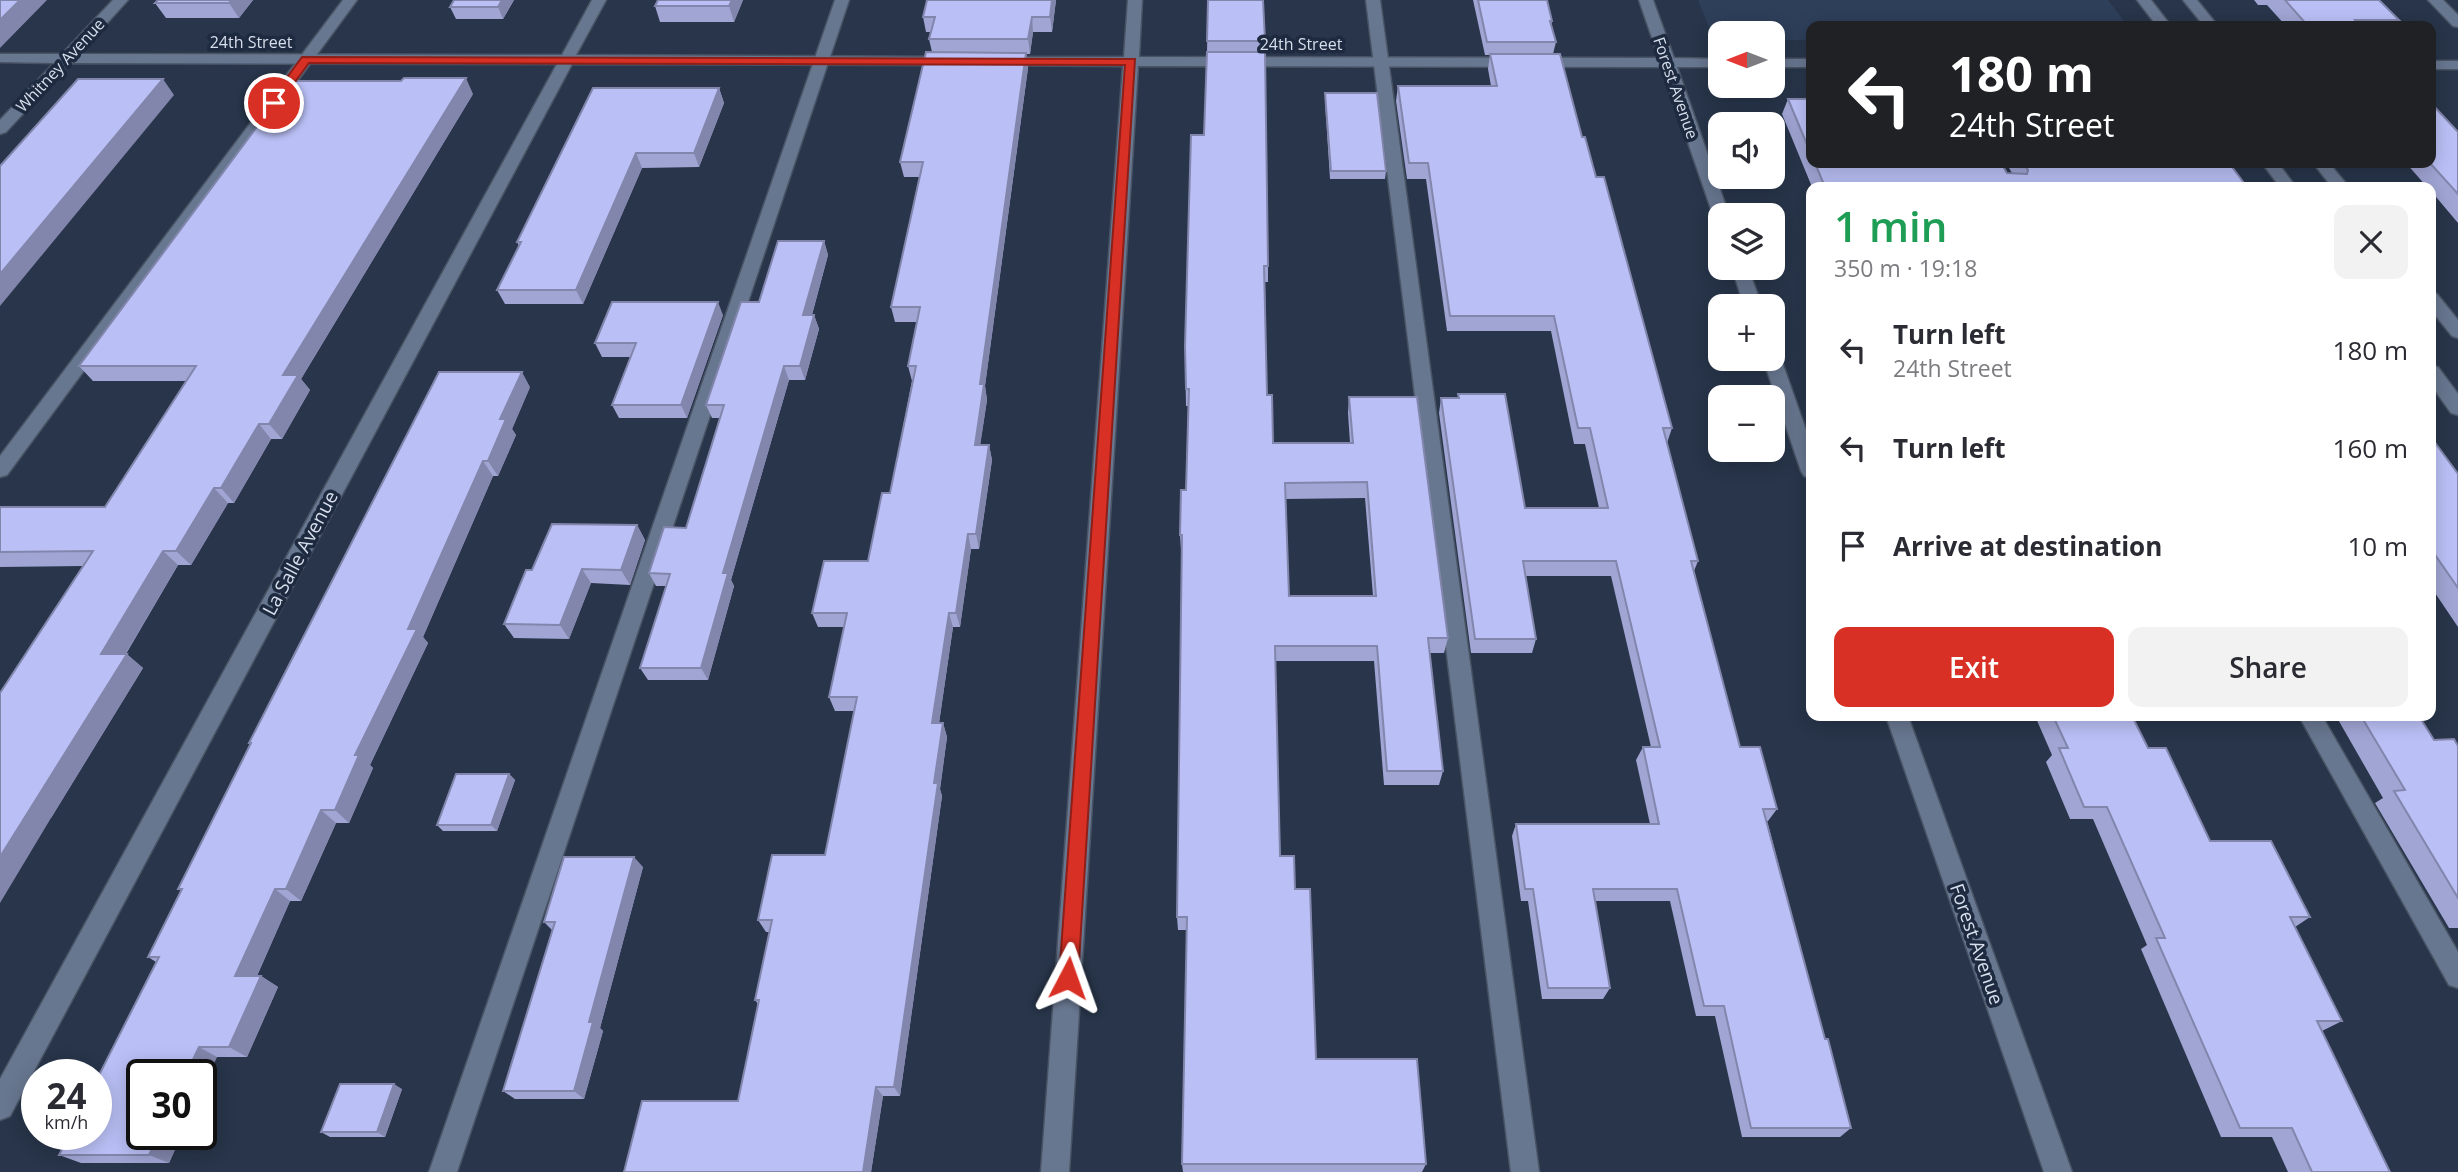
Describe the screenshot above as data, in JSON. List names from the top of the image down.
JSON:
{
  "streets": {
    "street": [
      "24th Street",
      "Whitney Avenue",
      "Forest Avenue",
      "La Salle Avenue"
    ]
  },
  "crossings": [
    ["24th Street", "Whitney Avenue"],
    ["24th Street", "Forest Avenue"],
    ["24th Street", "La Salle Avenue"]
  ],
  "north": "left",
  "page": {
    "map_buttons": ["+", "−"],
    "turn": ["180 m", "24th Street"],
    "heading": ["1 min", "350 m · 19:18"],
    "list": [
      {
        "name": "Turn left",
        "note": "24th Street",
        "value": "180 m"
      },
      {
        "name": "Turn left",
        "value": "160 m"
      },
      {
        "name": "Arrive at destination",
        "value": "10 m"
      }
    ],
    "buttons": ["Exit", "Share"],
    "speed": "24 km/h",
    "limit": "30"
  }
}
